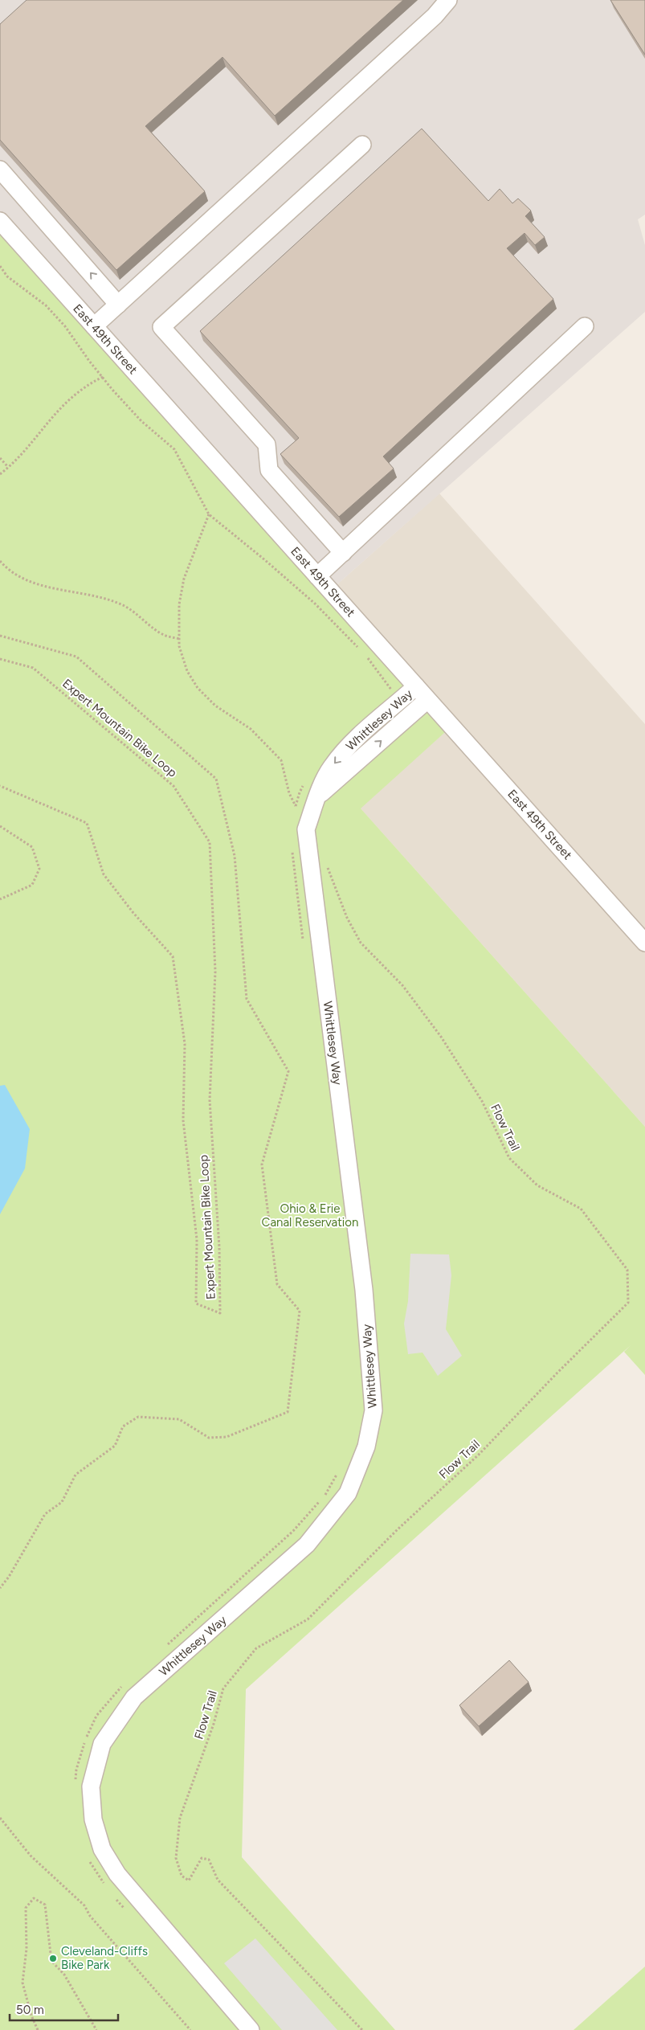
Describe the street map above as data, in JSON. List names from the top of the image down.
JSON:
{
  "streets": {
    "street": ["East 49th Street", "Whittlesey Way"],
    "path": ["Expert Mountain Bike Loop", "Flow Trail"]
  },
  "crossings": [
    ["East 49th Street", "Whittlesey Way"],
    ["Whittlesey Way", "Flow Trail"]
  ],
  "parks": ["Ohio & Erie Canal Reservation"],
  "places": ["Cleveland-Cliffs Bike Park"],
  "scale_bar": "50 m"
}
